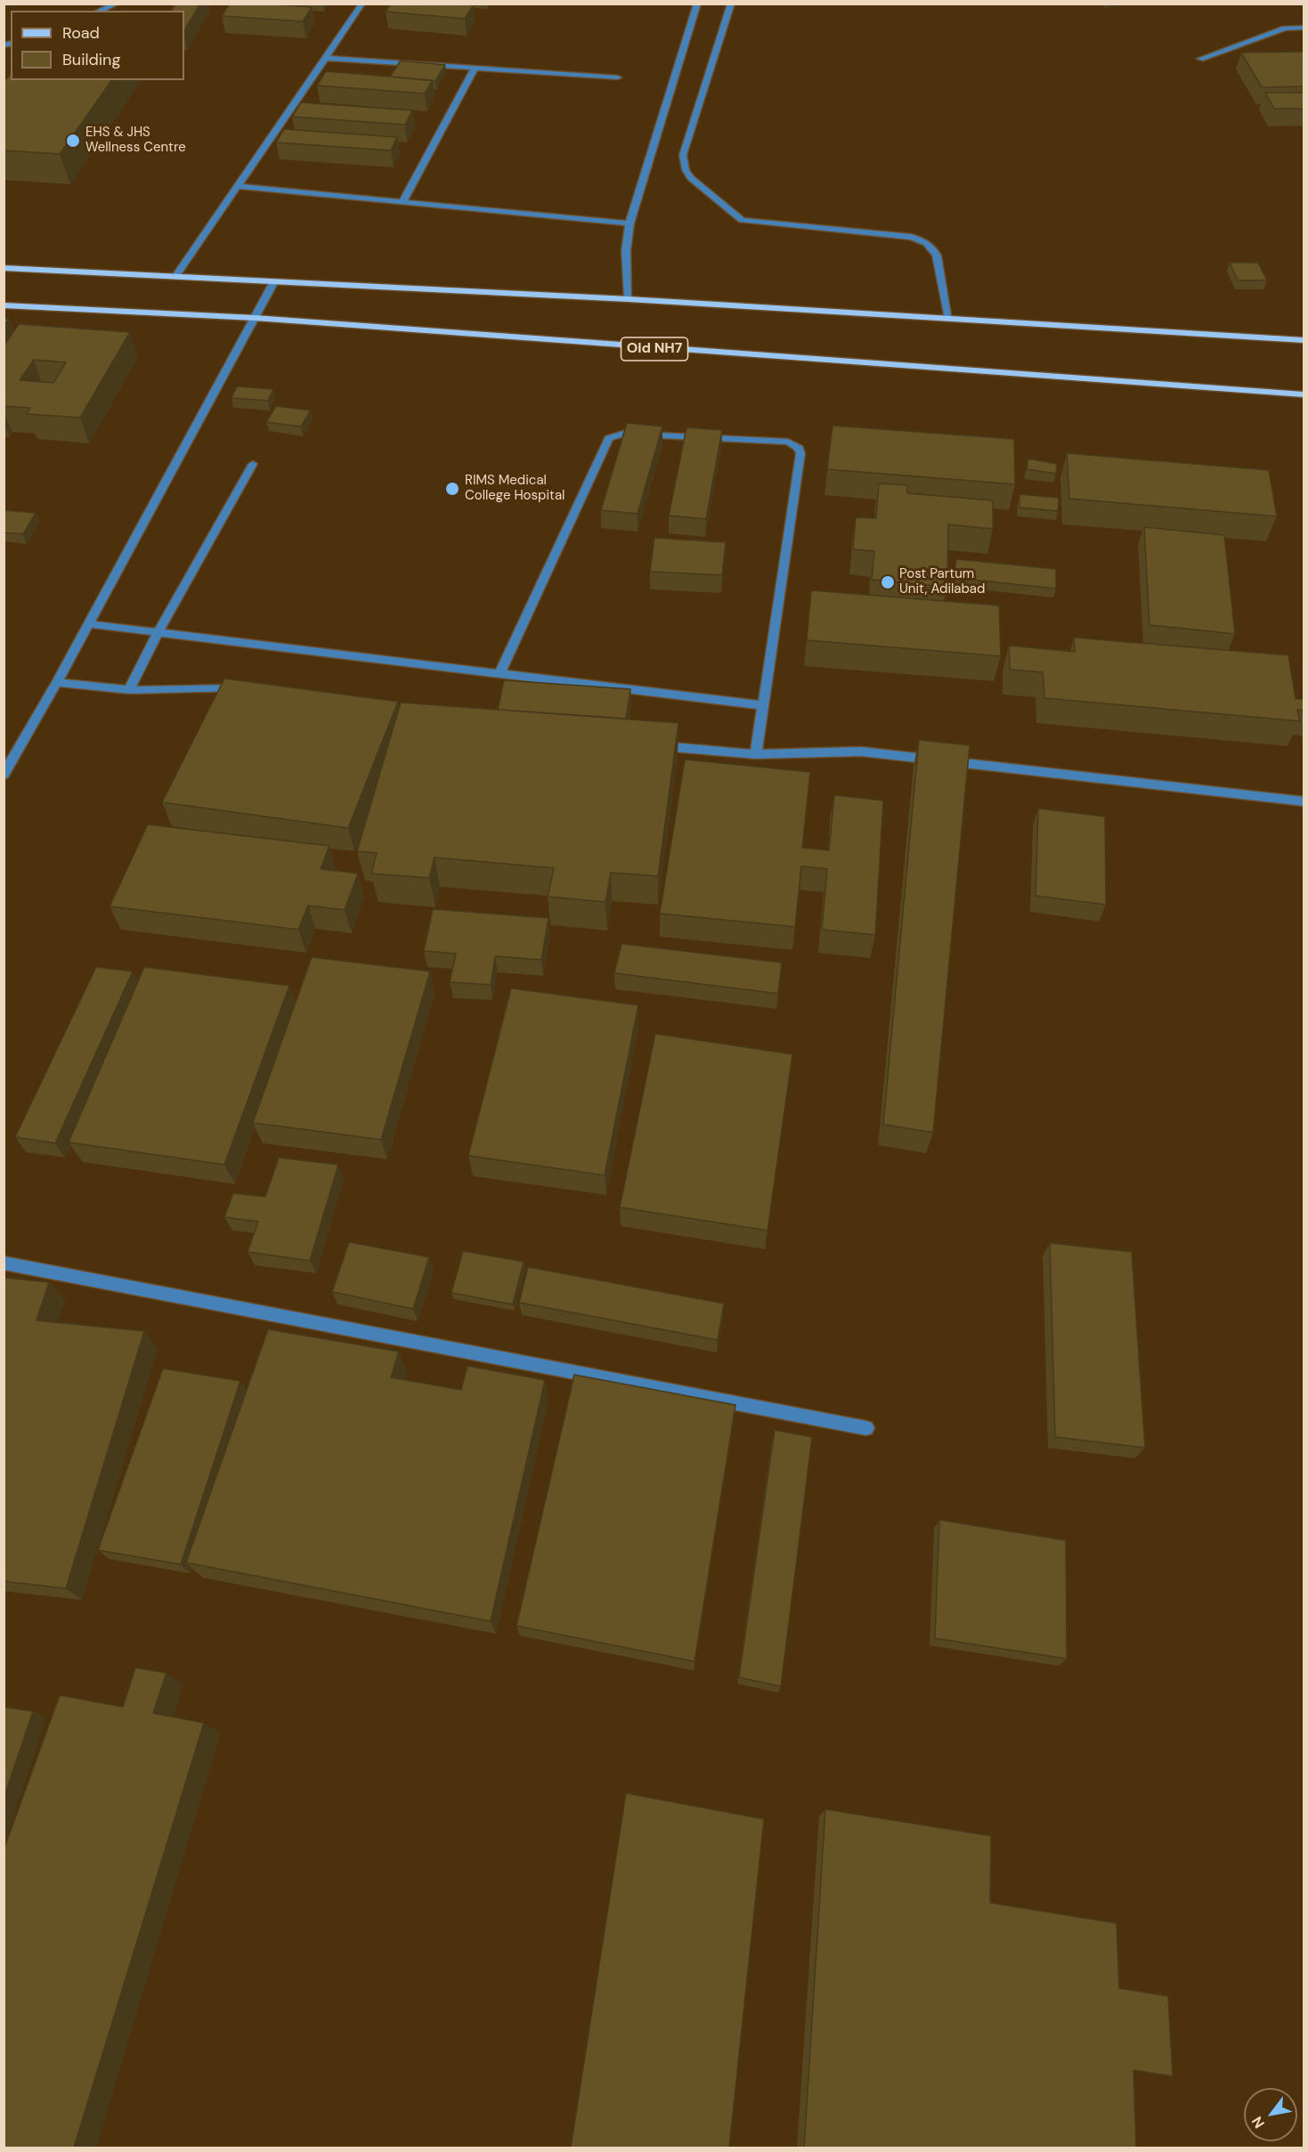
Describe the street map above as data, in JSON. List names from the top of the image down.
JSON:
{
  "streets": {
    "main road": ["Old NH7"]
  },
  "places": ["EHS & JHS Wellness Centre", "RIMS Medical College Hospital", "Post Partum Unit, Adilabad"],
  "legend": ["Road", "Building"],
  "north": "bottom left"
}
